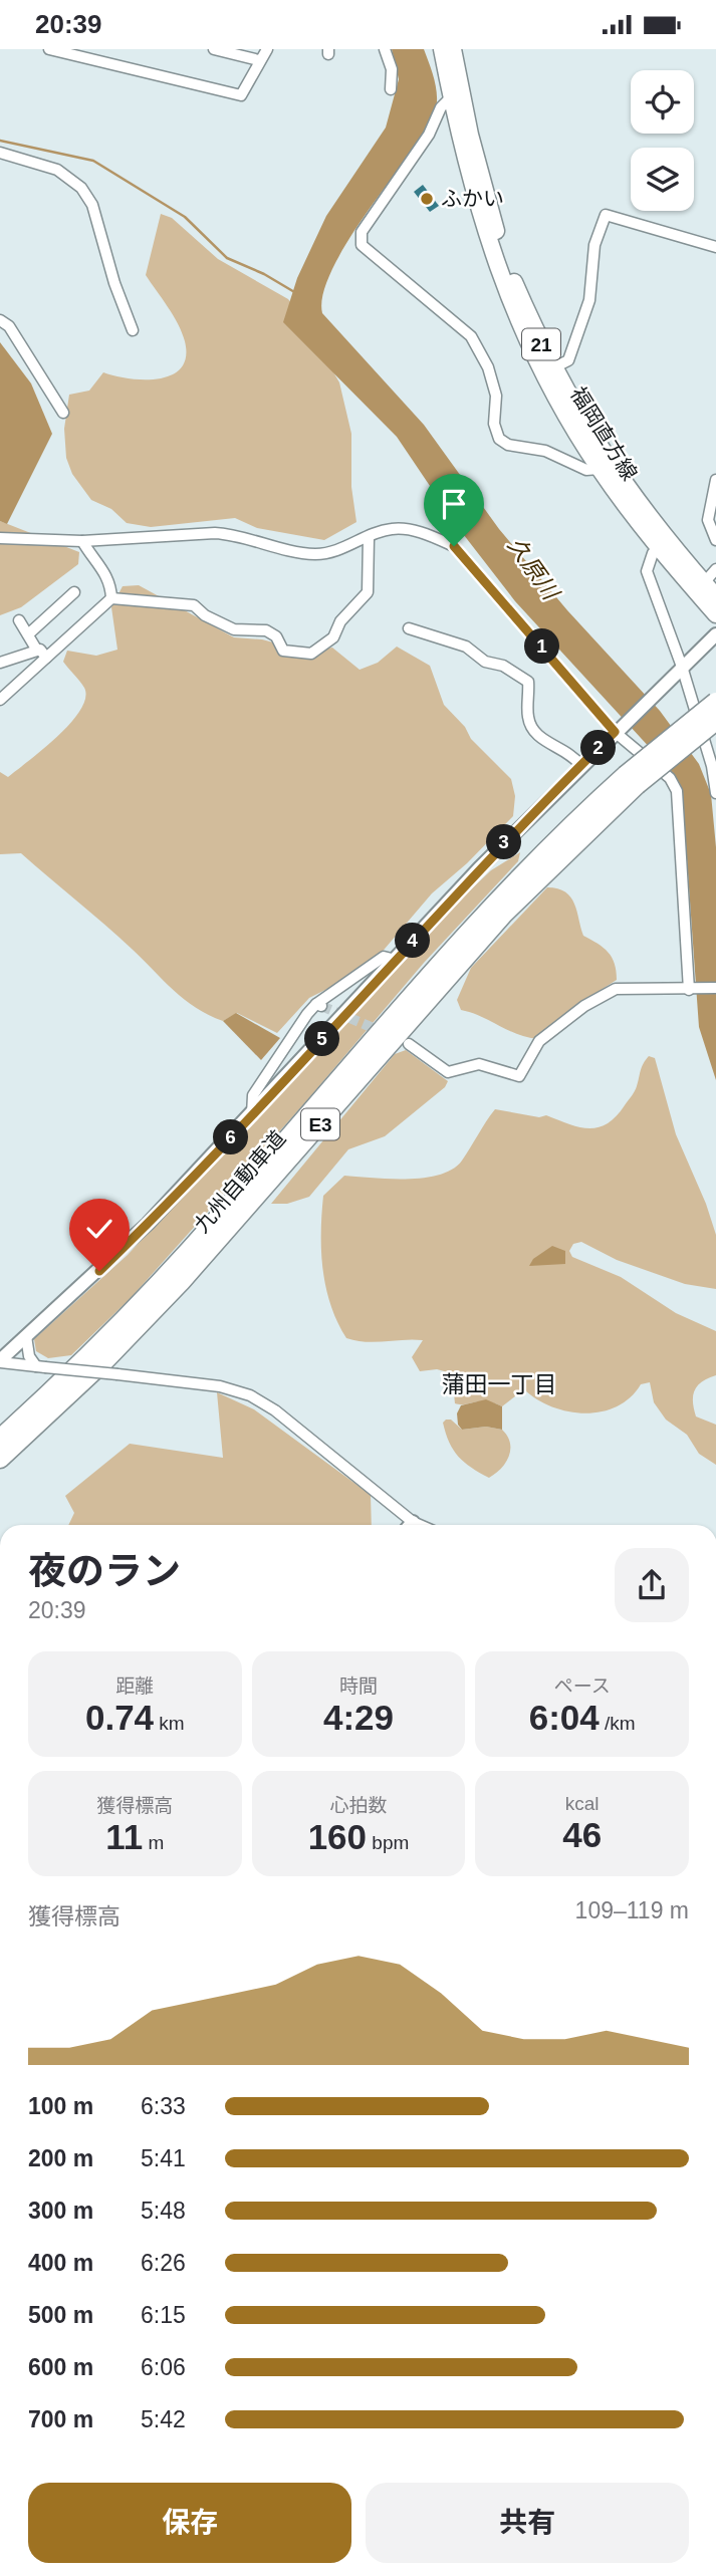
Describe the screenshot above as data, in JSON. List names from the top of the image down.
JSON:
{
  "streets": {
    "highway": ["E3", "九州自動車道"],
    "main road": ["21", "福岡直方線"]
  },
  "districts": ["蒲田一丁目"],
  "water": ["久原川"],
  "places": ["ふかい"],
  "page": {
    "status": "20:39",
    "pins": [
      "1",
      "2",
      "3",
      "4",
      "5",
      "6"
    ],
    "heading": ["夜のラン", "20:39"],
    "stats": [
      ["距離", "0.74 km"],
      ["時間", "4:29"],
      ["ペース", "6:04 /km"],
      ["獲得標高", "11 m"],
      ["心拍数", "160 bpm"],
      ["kcal", "46"]
    ],
    "chart": ["獲得標高", "109–119 m"],
    "list": [
      {
        "name": "100 m",
        "note": "6:33"
      },
      {
        "name": "200 m",
        "note": "5:41"
      },
      {
        "name": "300 m",
        "note": "5:48"
      },
      {
        "name": "400 m",
        "note": "6:26"
      },
      {
        "name": "500 m",
        "note": "6:15"
      },
      {
        "name": "600 m",
        "note": "6:06"
      },
      {
        "name": "700 m",
        "note": "5:42"
      }
    ],
    "buttons": ["保存", "共有"]
  }
}
